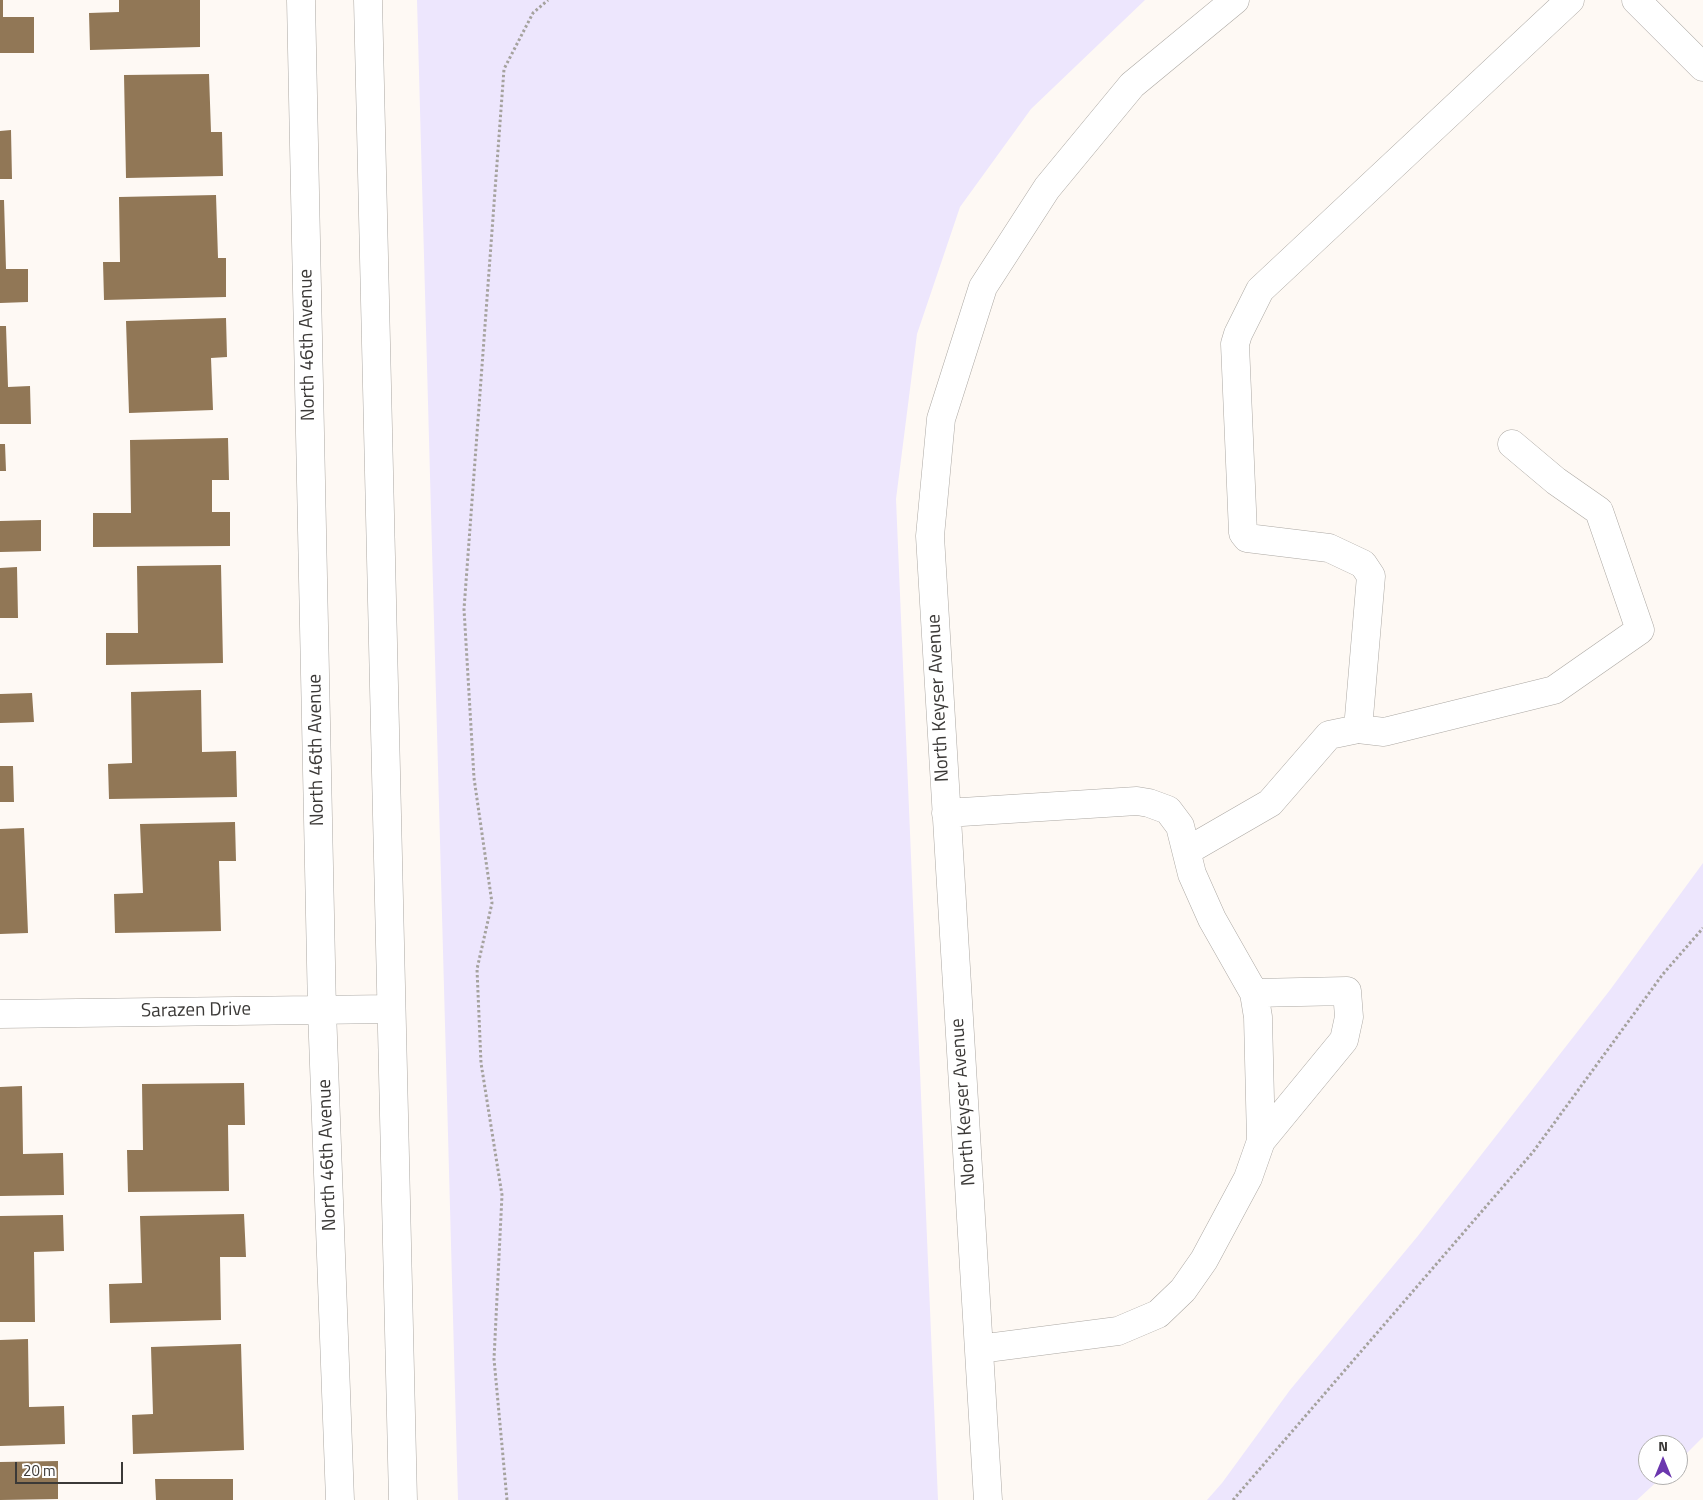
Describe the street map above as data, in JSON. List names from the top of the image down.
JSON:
{
  "streets": {
    "street": ["North 46th Avenue", "North Keyser Avenue", "Sarazen Drive"]
  },
  "crossings": [
    ["North 46th Avenue", "Sarazen Drive"]
  ],
  "scale_bar": "20 m",
  "north": "top"
}
